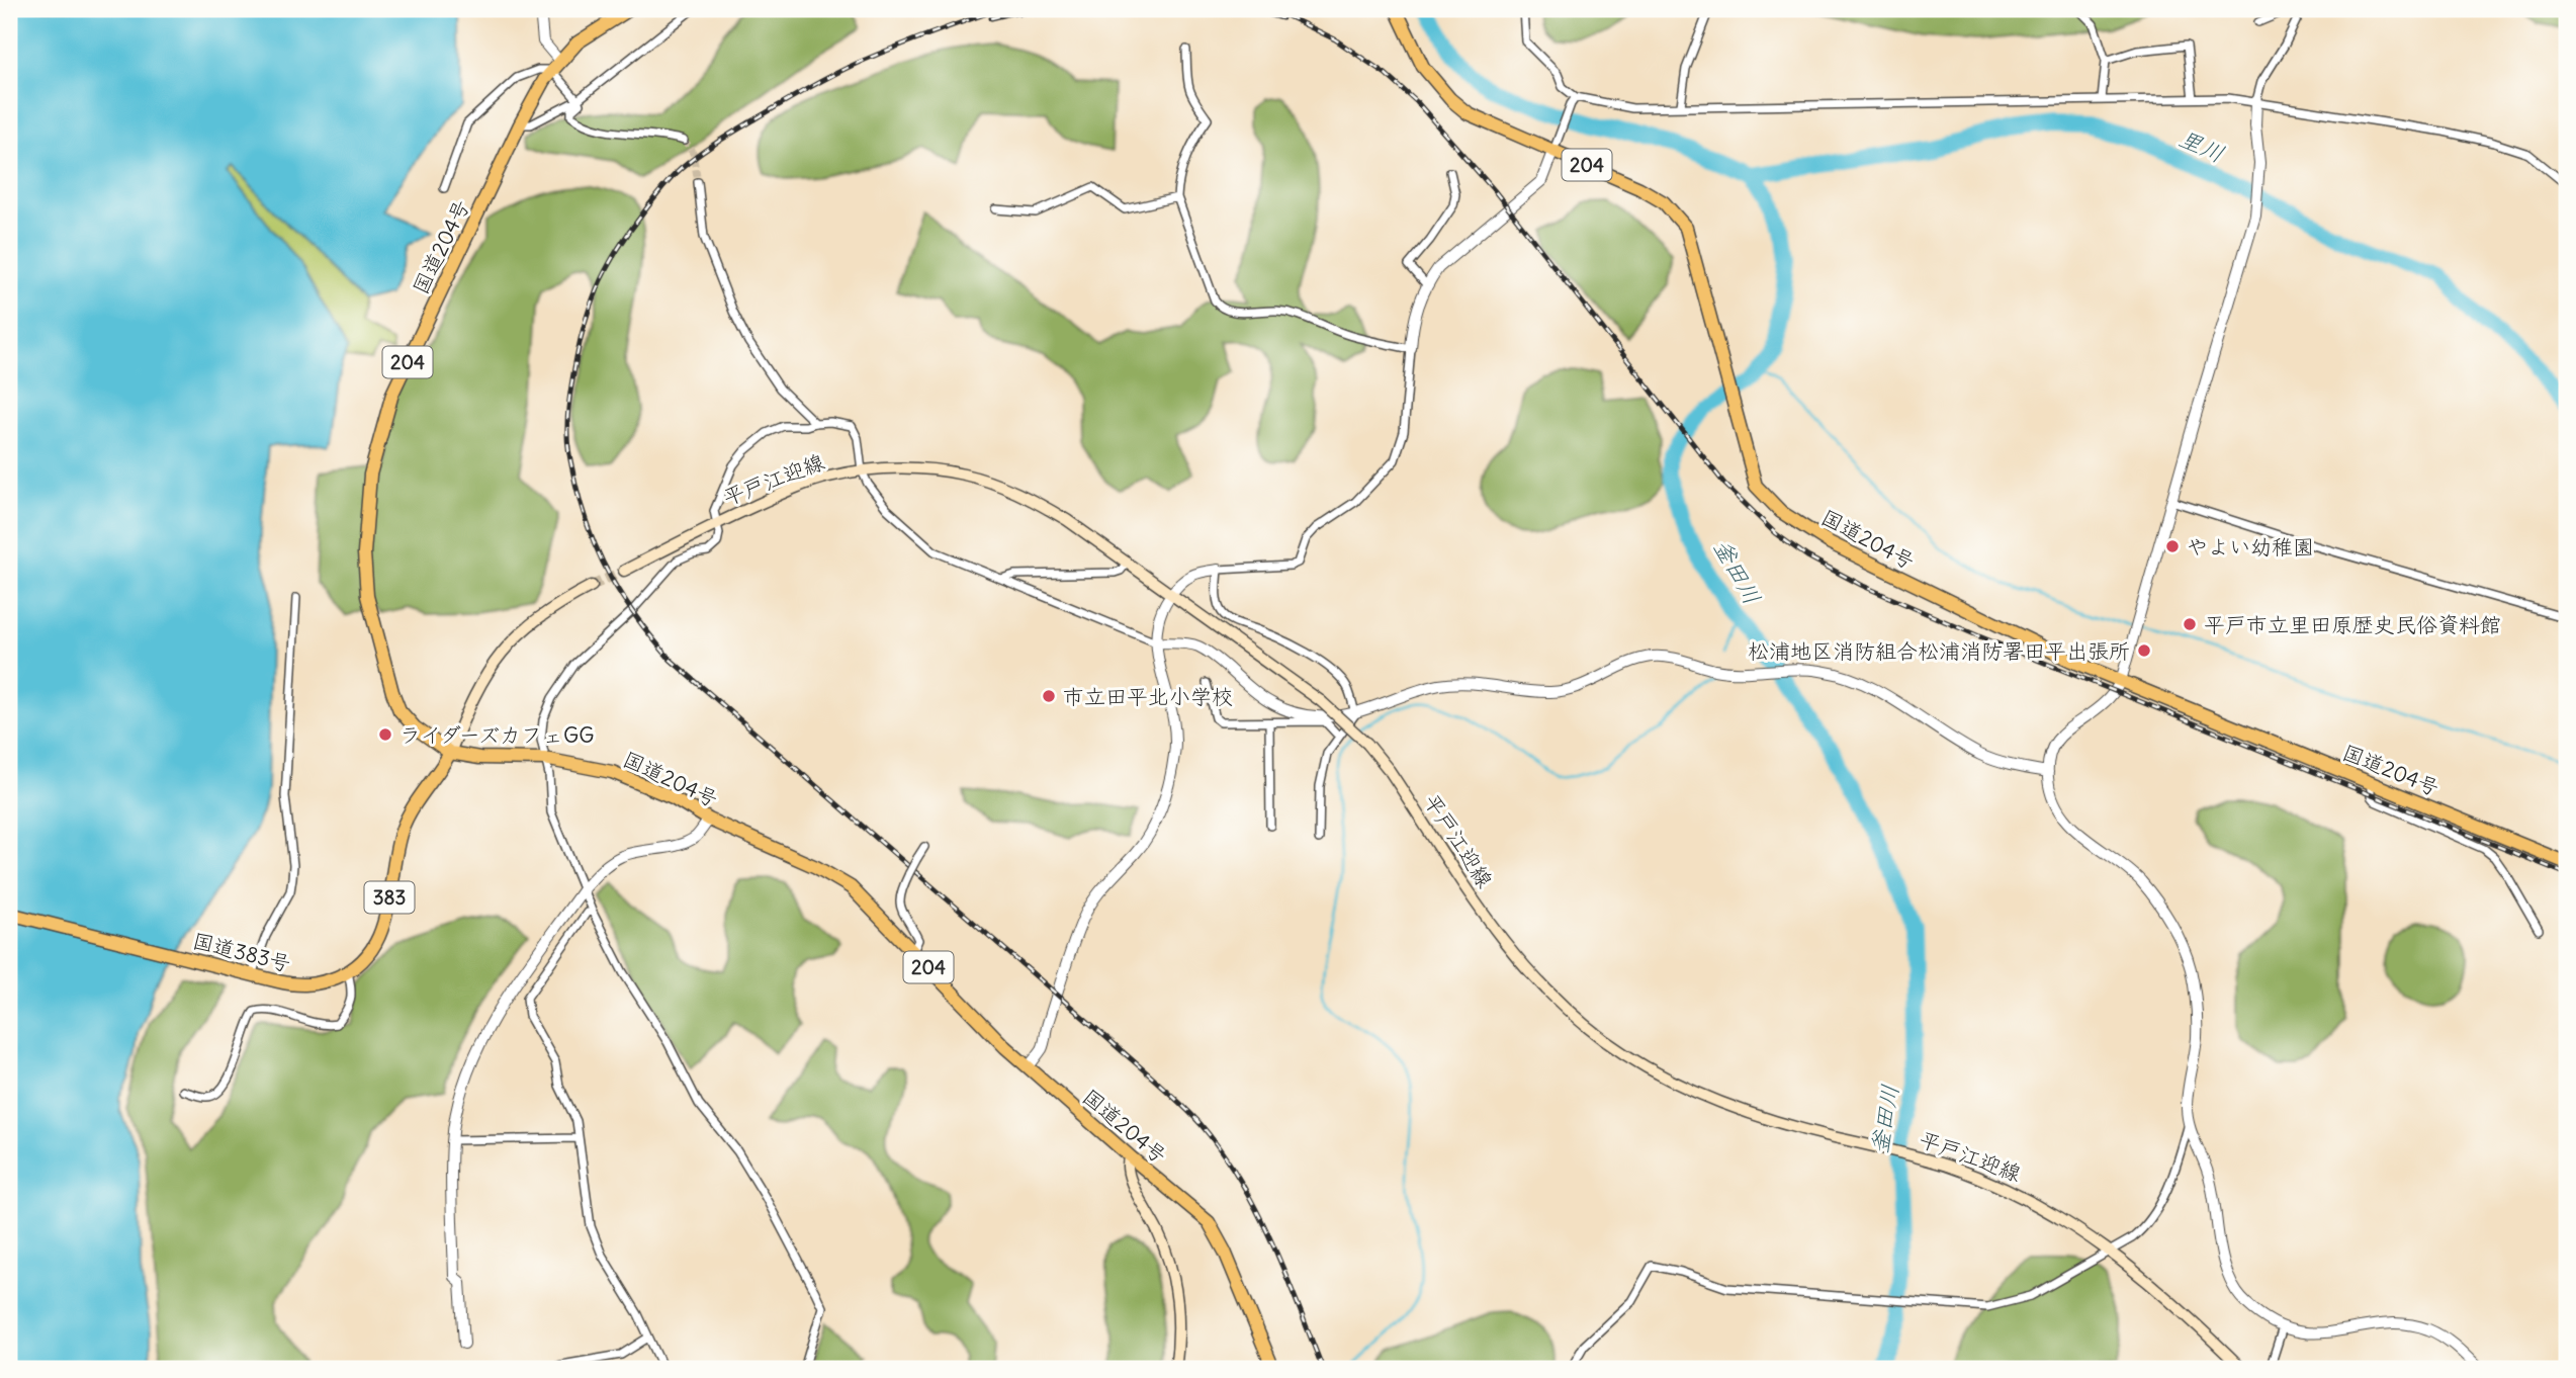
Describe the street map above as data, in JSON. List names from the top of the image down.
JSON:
{
  "streets": {
    "highway": [
      "204",
      "国道204号",
      "383",
      "国道383号"
    ],
    "main road": ["平戸江迎線"]
  },
  "crossings": [
    ["国道204号", "国道383号"]
  ],
  "water": ["里川", "釜田川"],
  "places": [
    "やよい幼稚園",
    "平戸市立里田原歴史民俗資料館",
    "松浦地区消防組合松浦消防署田平出張所",
    "市立田平北小学校",
    "ライダーズカフェGG"
  ]
}
